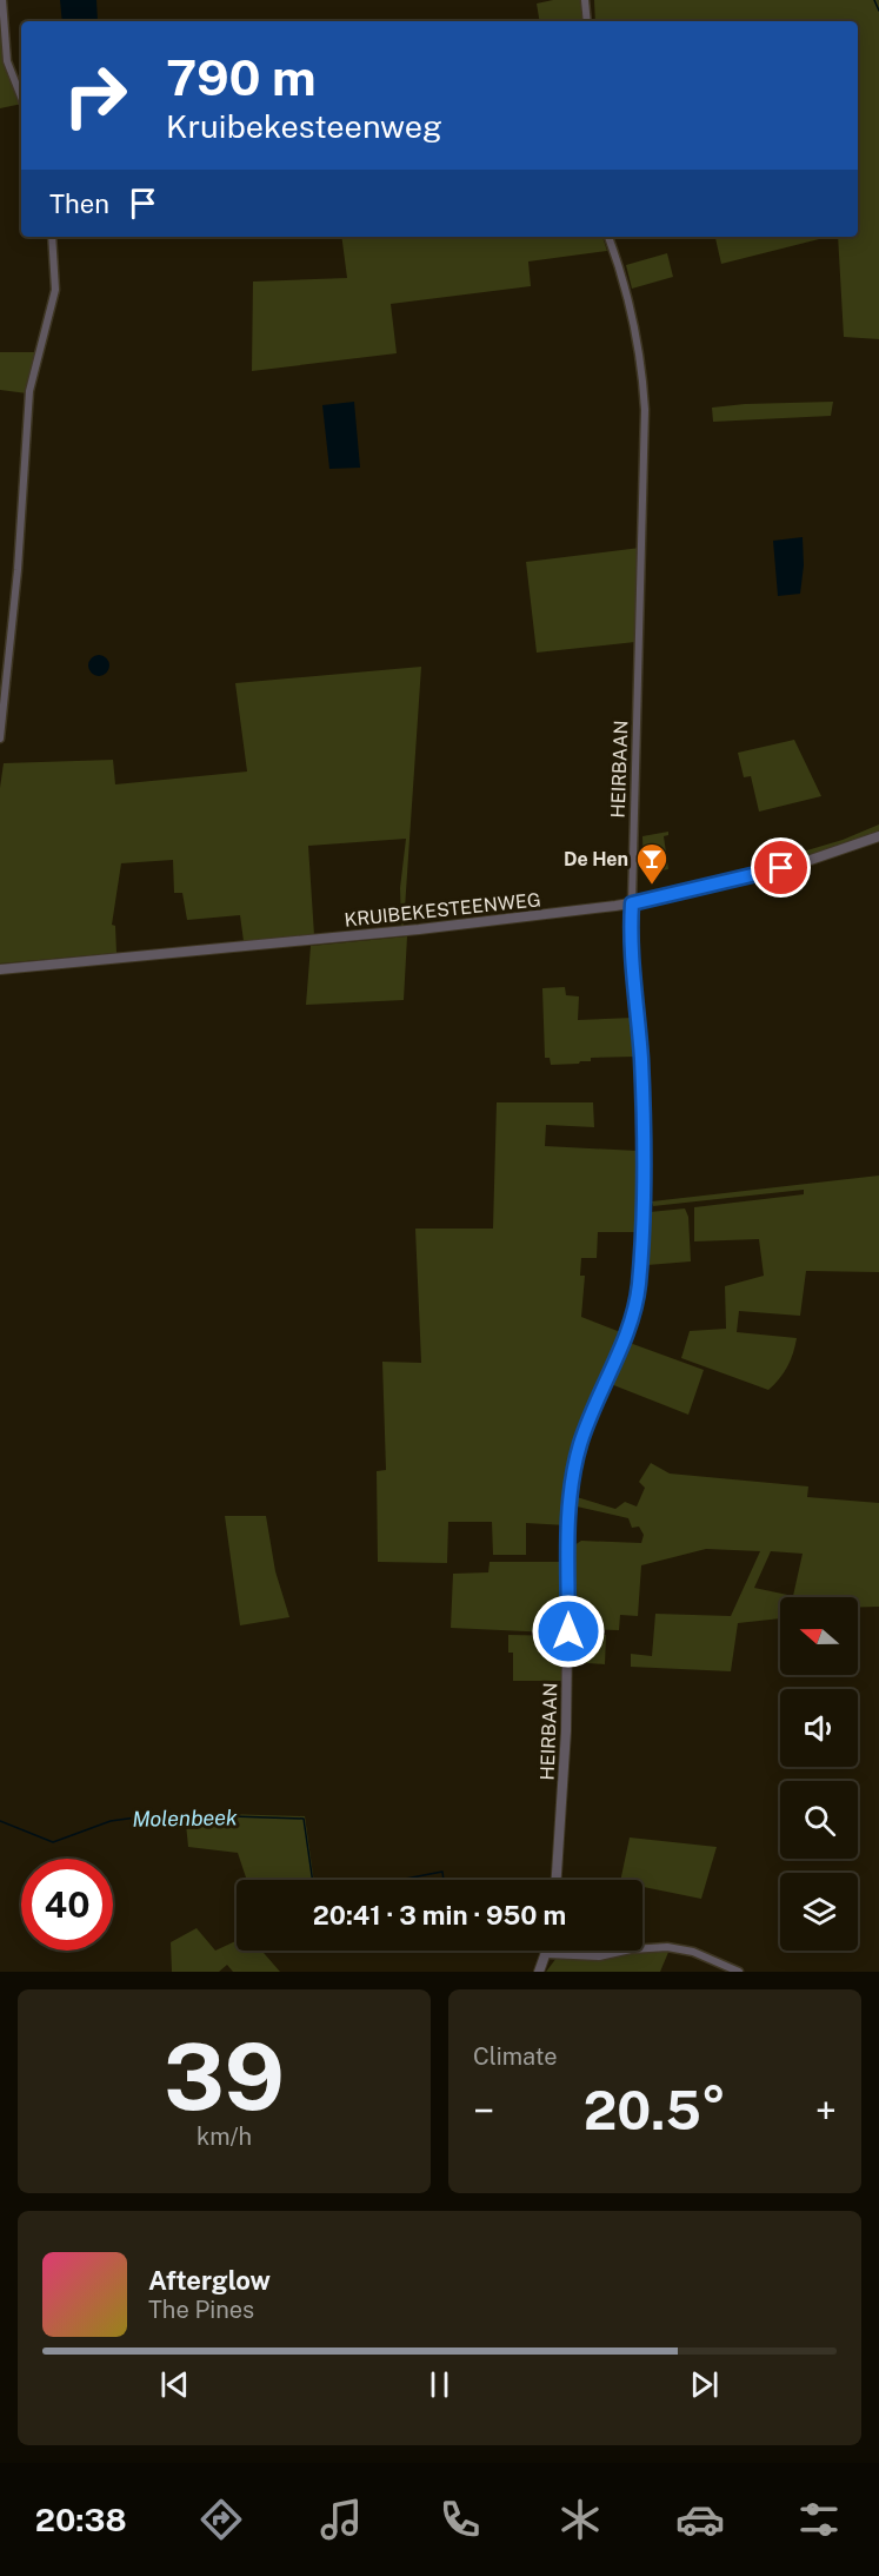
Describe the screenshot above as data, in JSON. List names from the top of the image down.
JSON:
{
  "streets": {
    "street": ["HEIRBAAN", "KRUIBEKESTEENWEG"]
  },
  "crossings": [
    ["HEIRBAAN", "KRUIBEKESTEENWEG"]
  ],
  "water": ["Molenbeek"],
  "places": {
    "bar": ["De Hen"]
  },
  "north": "left",
  "page": {
    "turn": ["790 m", "Kruibekesteenweg"],
    "then": "Then",
    "limit": "40",
    "trip": "20:41 · 3 min · 950 m",
    "tile": [
      ["39", "km/h"],
      "Climate"
    ],
    "heat": ["−", "20.5°", "+"],
    "song": ["Afterglow", "The Pines"],
    "tabs": "20:38"
  }
}
